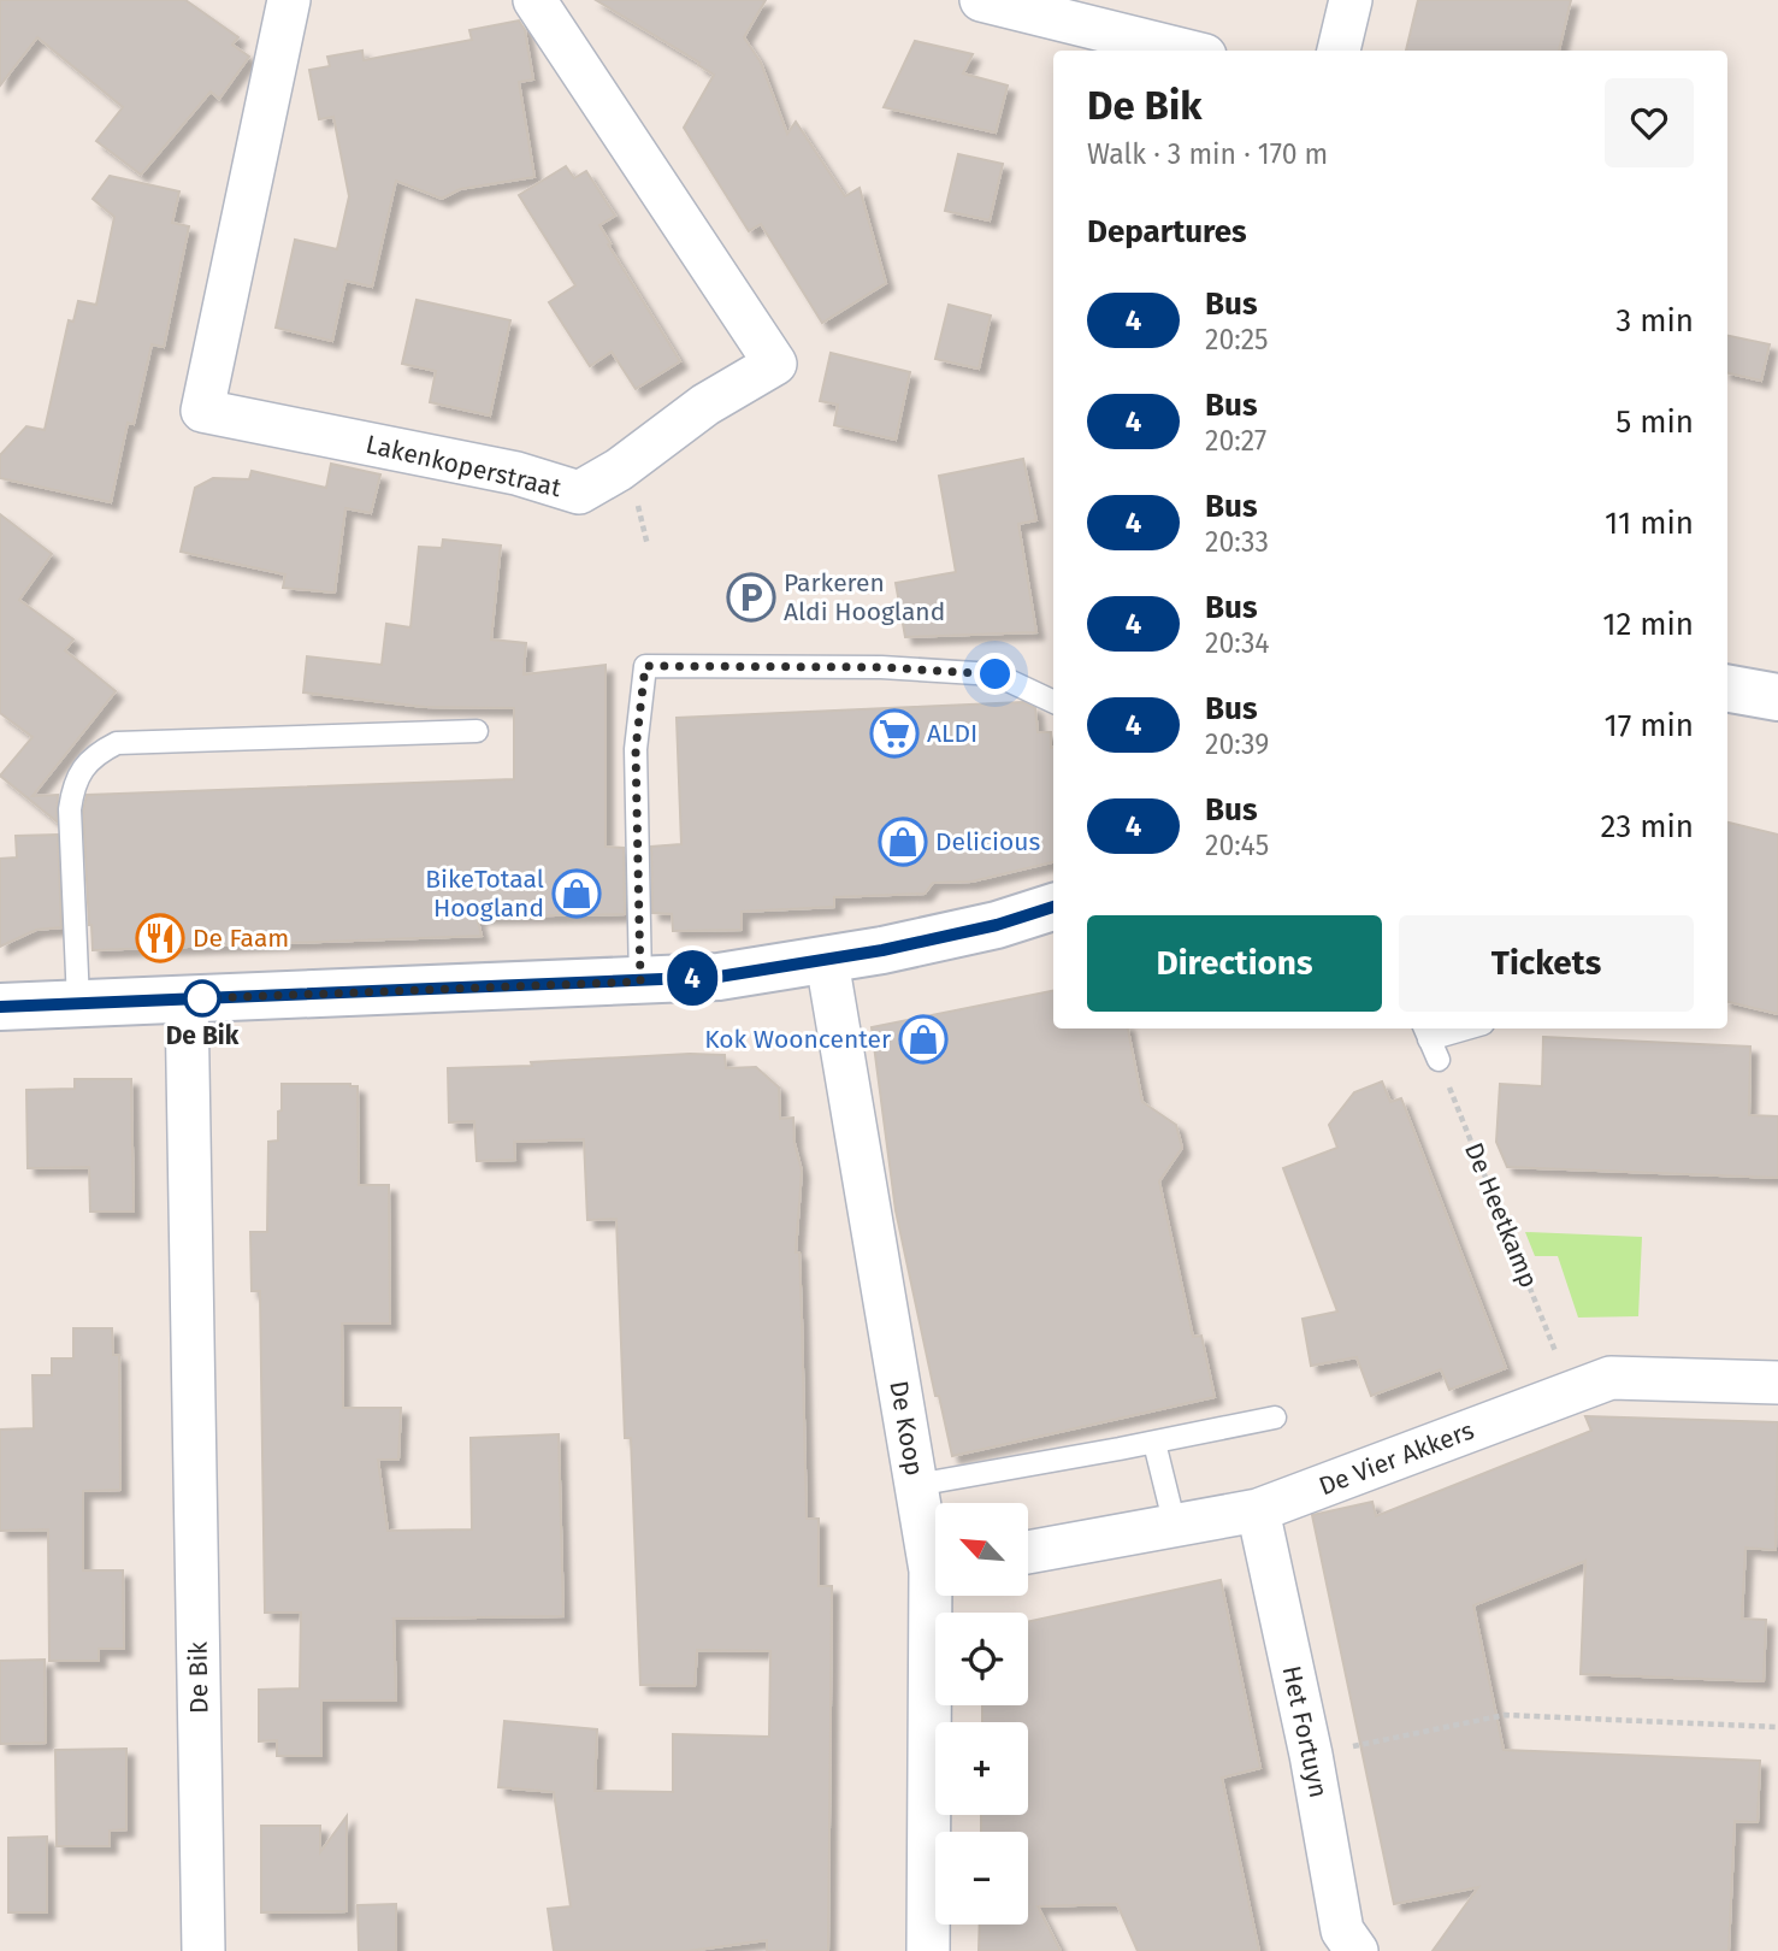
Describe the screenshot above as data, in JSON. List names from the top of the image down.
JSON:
{
  "streets": {
    "street": [
      "Lakenkoperstraat",
      "De Koop",
      "De Vier Akkers",
      "De Bik",
      "Het Fortuyn"
    ],
    "path": ["De Heetkamp"]
  },
  "crossings": [
    ["De Heetkamp", "De Vier Akkers"],
    ["De Vier Akkers", "Het Fortuyn"]
  ],
  "places": {
    "parking": ["Parkeren Aldi Hoogland"],
    "supermarket": ["ALDI"],
    "shop": ["Delicious", "BikeTotaal Hoogland", "Kok Wooncenter"],
    "restaurant": ["De Faam"],
    "other": ["De Bik"]
  },
  "lines": ["bus line 4"],
  "north": "top left",
  "page": {
    "on_map": "4",
    "heading": [
      ["De Bik", "Walk · 3 min · 170 m"],
      "Departures"
    ],
    "list": [
      {
        "mark": "4",
        "name": "Bus",
        "note": "20:25",
        "value": "3 min"
      },
      {
        "mark": "4",
        "name": "Bus",
        "note": "20:27",
        "value": "5 min"
      },
      {
        "mark": "4",
        "name": "Bus",
        "note": "20:33",
        "value": "11 min"
      },
      {
        "mark": "4",
        "name": "Bus",
        "note": "20:34",
        "value": "12 min"
      },
      {
        "mark": "4",
        "name": "Bus",
        "note": "20:39",
        "value": "17 min"
      },
      {
        "mark": "4",
        "name": "Bus",
        "note": "20:45",
        "value": "23 min"
      }
    ],
    "buttons": ["Directions", "Tickets"],
    "map_buttons": ["+", "−"]
  }
}
